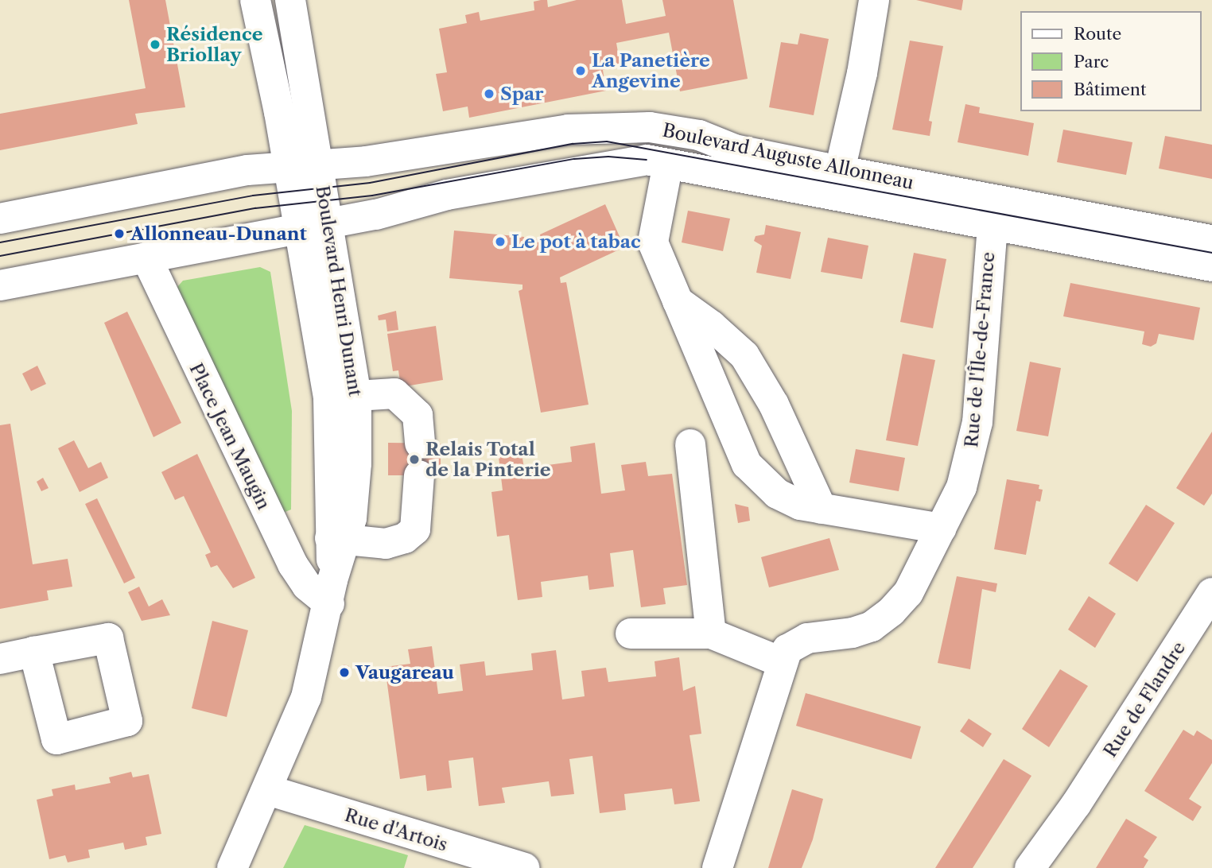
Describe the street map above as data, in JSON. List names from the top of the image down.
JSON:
{
  "streets": {
    "street": [
      "Boulevard Auguste Allonneau",
      "Boulevard Henri Dunant",
      "Rue de l'Île-de-France",
      "Place Jean Maugin",
      "Rue de Flandre",
      "Rue d'Artois"
    ]
  },
  "crossings": [
    ["Boulevard Auguste Allonneau", "Boulevard Henri Dunant"],
    ["Boulevard Auguste Allonneau", "Place Jean Maugin"],
    ["Boulevard Henri Dunant", "Place Jean Maugin"],
    ["Boulevard Henri Dunant", "Rue d'Artois"]
  ],
  "places": [
    "Résidence Briollay",
    "La Panetière Angevine",
    "Spar",
    "Allonneau-Dunant",
    "Le pot à tabac",
    "Relais Total de la Pinterie",
    "Vaugareau"
  ],
  "legend": ["Route", "Parc", "Bâtiment"]
}
